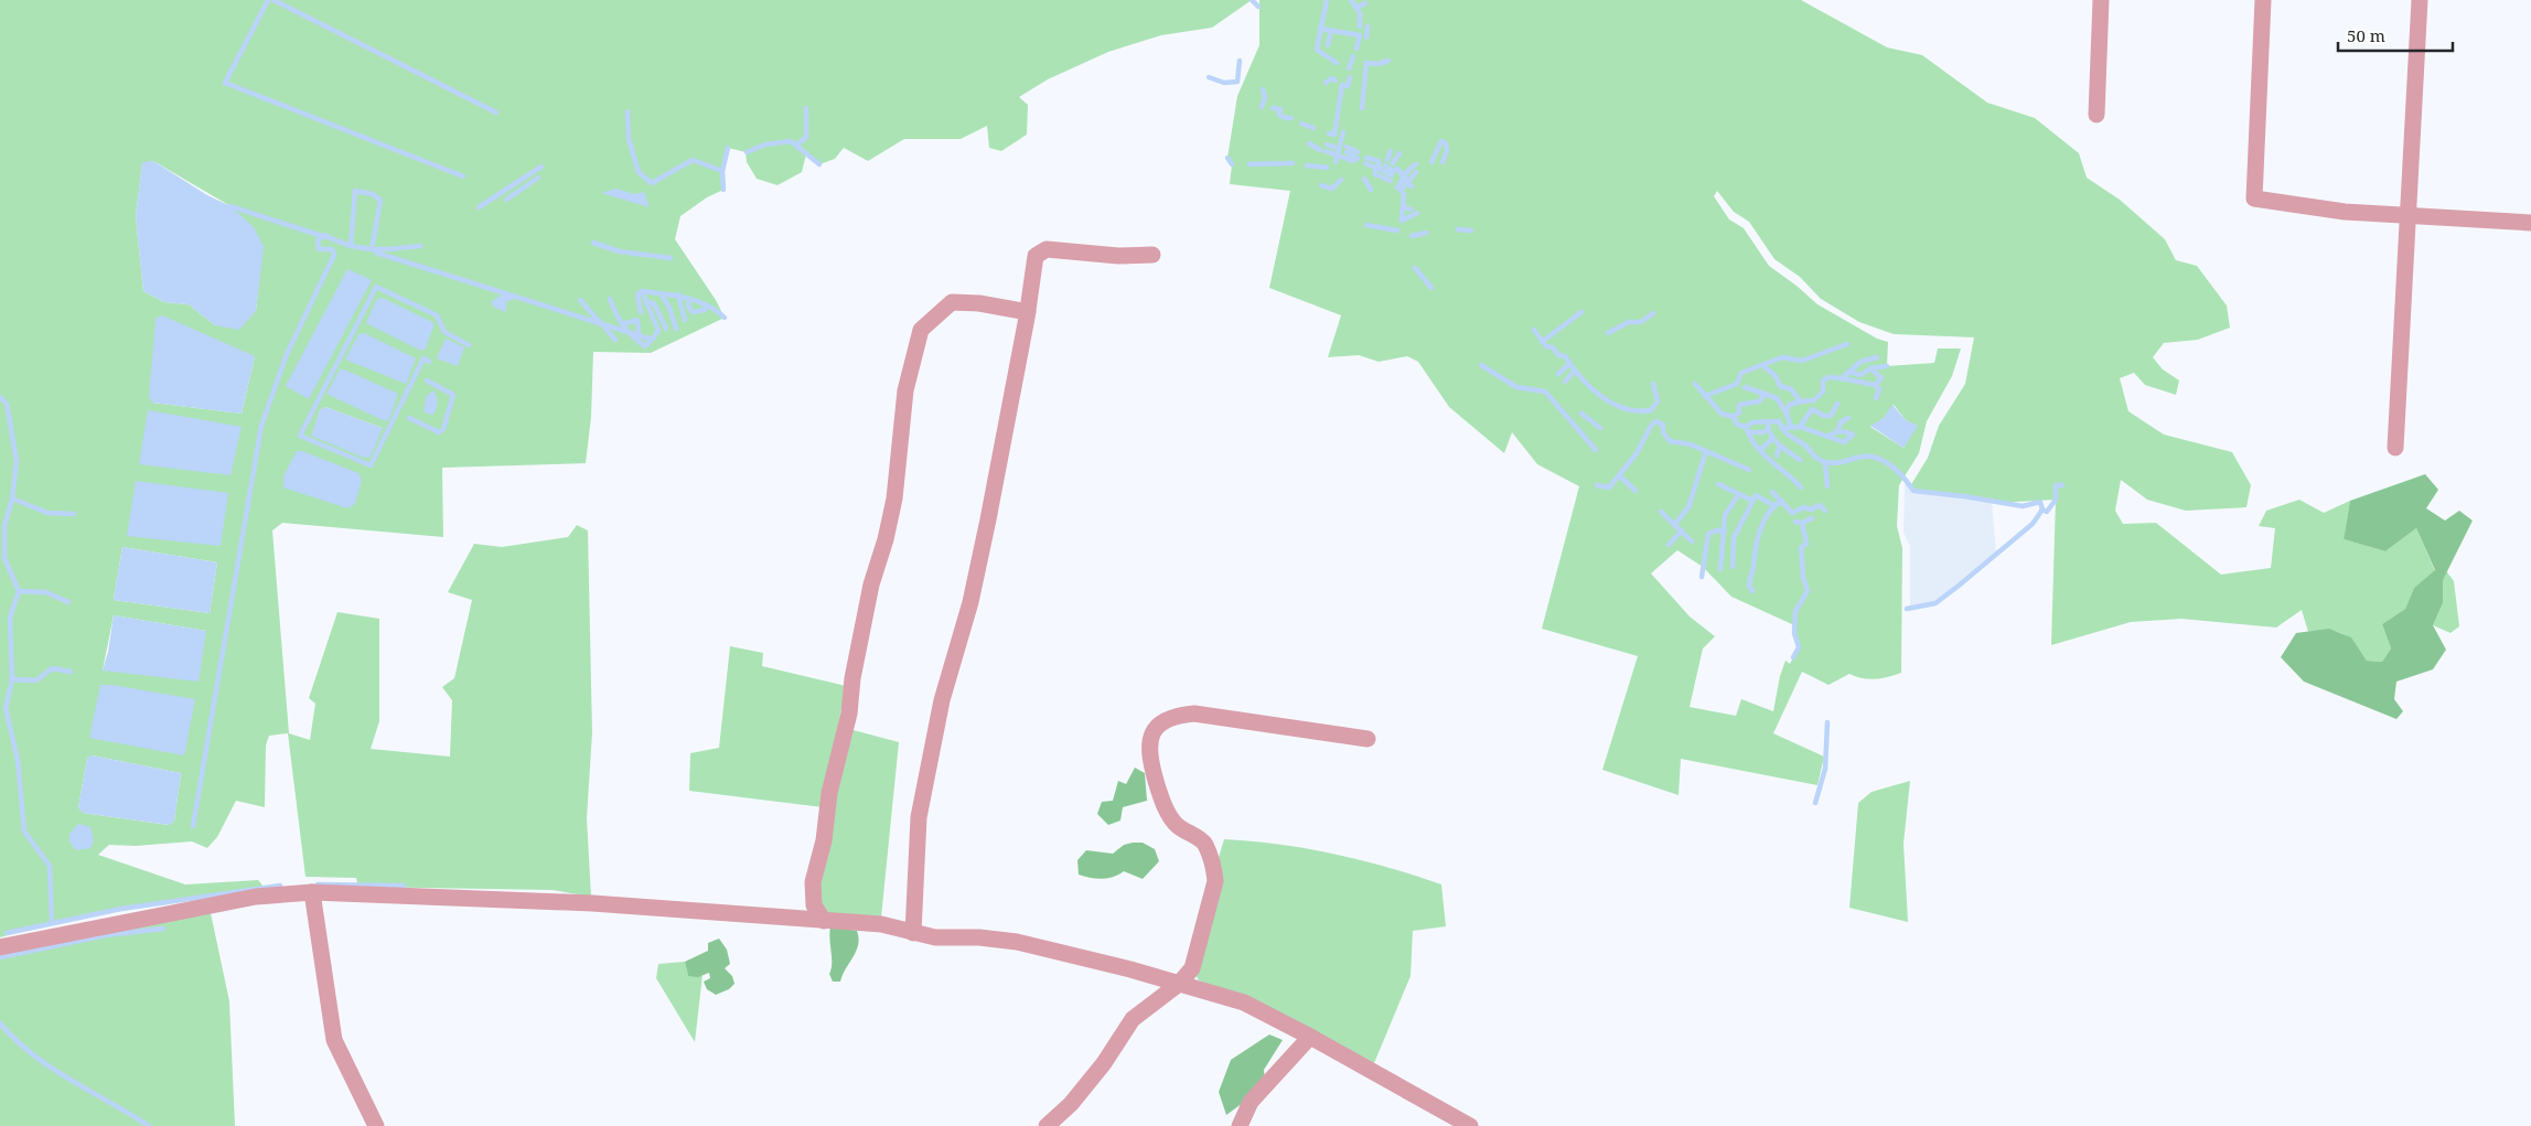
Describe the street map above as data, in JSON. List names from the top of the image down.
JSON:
{
  "scale_bar": "50 m"
}
